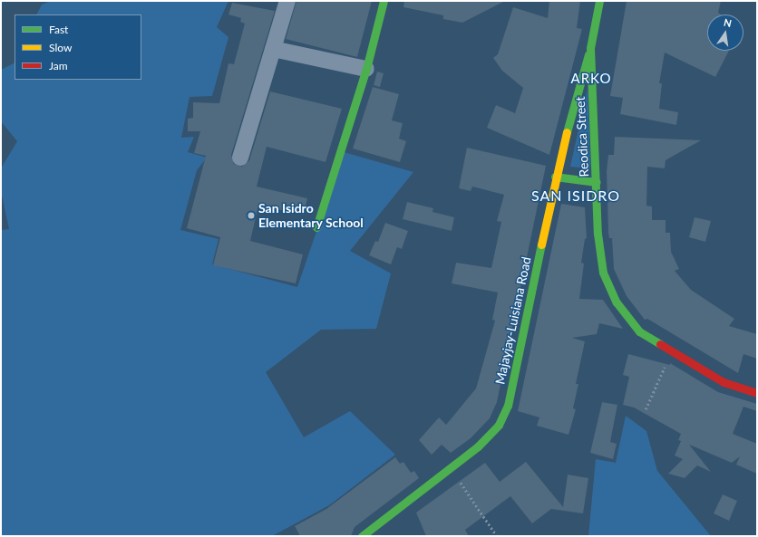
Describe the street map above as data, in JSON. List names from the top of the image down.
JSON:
{
  "streets": {
    "street": ["Reodica Street", "Majayjay-Luisiana Road"]
  },
  "crossings": [
    ["Reodica Street", "Majayjay-Luisiana Road"]
  ],
  "districts": ["ARKO", "SAN ISIDRO"],
  "places": ["San Isidro Elementary School"],
  "legend": ["Fast", "Slow", "Jam"],
  "north": "top"
}
